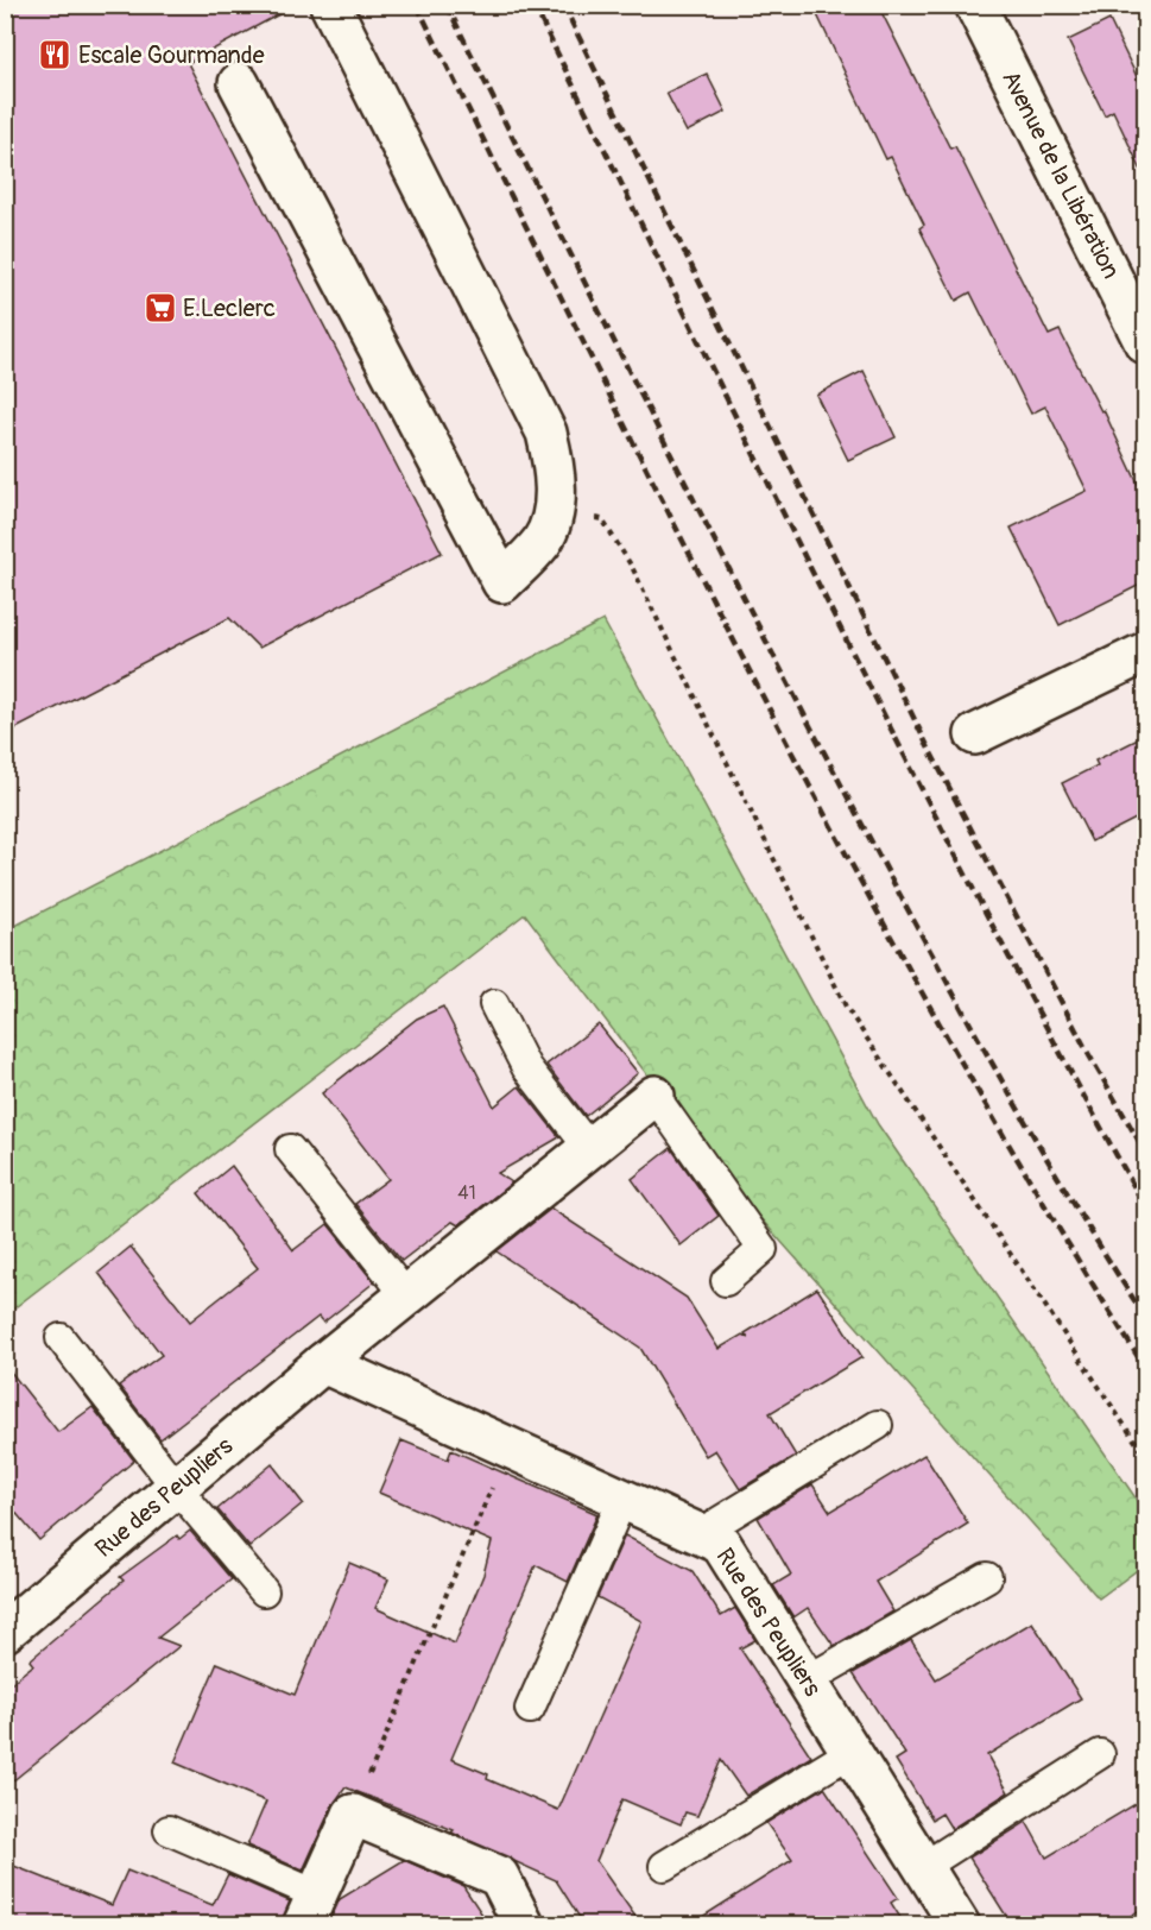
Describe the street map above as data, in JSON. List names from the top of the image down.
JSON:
{
  "streets": {
    "street": ["Avenue de la Libération", "Rue des Peupliers"]
  },
  "places": {
    "restaurant": ["Escale Gourmande"],
    "supermarket": ["E.Leclerc"]
  },
  "house_numbers": ["41"]
}
